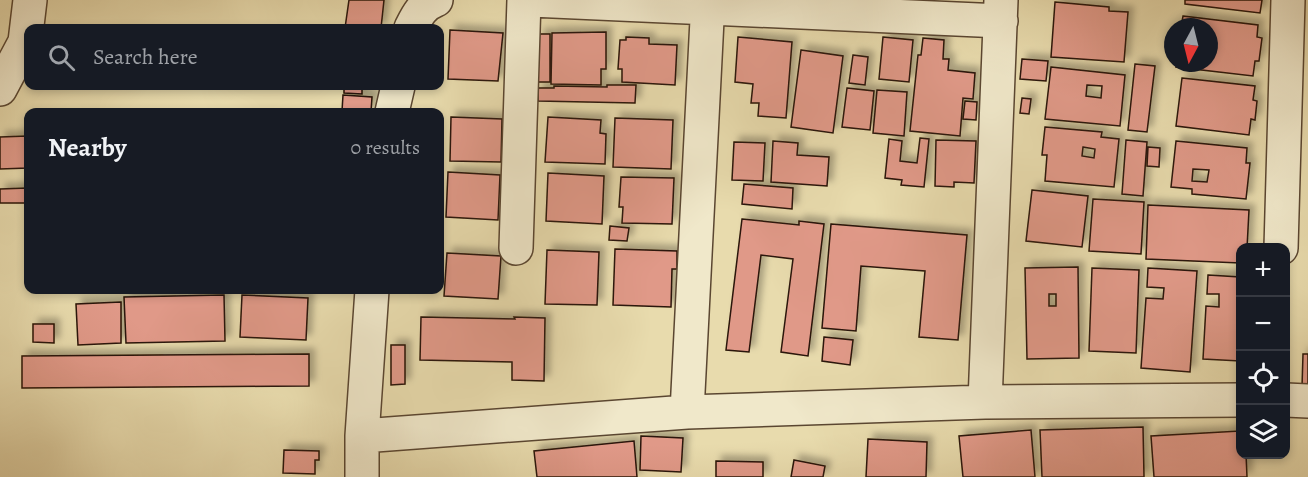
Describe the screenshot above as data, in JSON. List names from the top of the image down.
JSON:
{
  "north": "bottom",
  "page": {
    "search": "Search here",
    "heading": ["Nearby", "0 results"],
    "map_buttons": ["+", "−"]
  }
}
